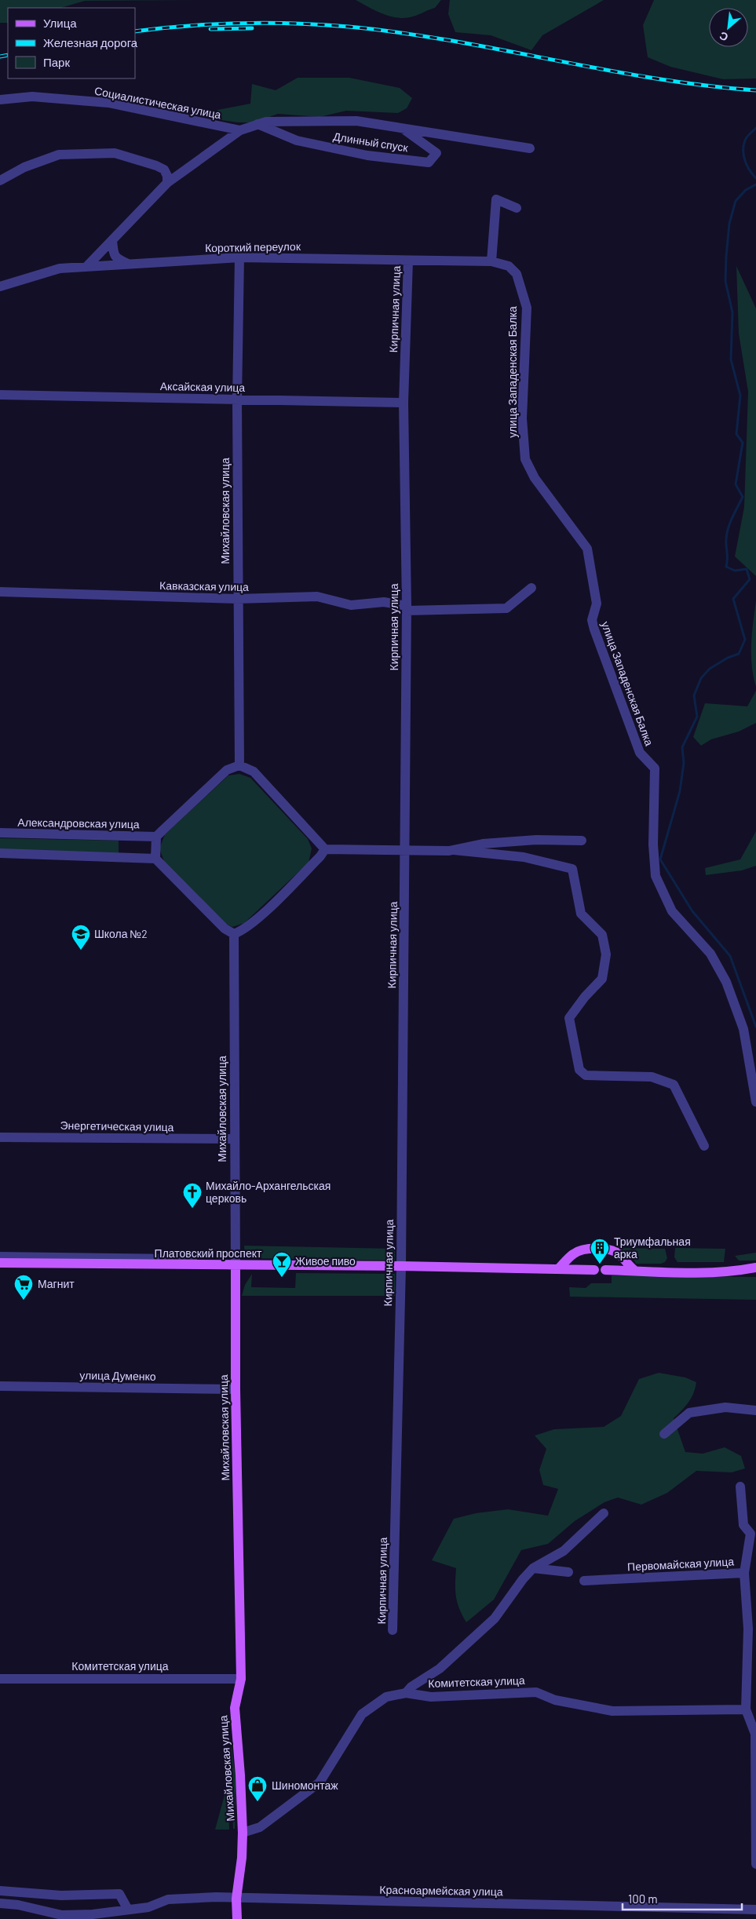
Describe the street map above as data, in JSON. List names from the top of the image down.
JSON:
{
  "streets": {
    "main road": ["Михайловская улица", "Платовский проспект"],
    "street": [
      "Социалистическая улица",
      "Длинный спуск",
      "Короткий переулок",
      "Кирпичная улица",
      "улица Западенская Балка",
      "Аксайская улица",
      "Кавказская улица",
      "Александровская улица",
      "Энергетическая улица",
      "улица Думенко",
      "Первомайская улица",
      "Комитетская улица",
      "Красноармейская улица"
    ]
  },
  "crossings": [
    ["Социалистическая улица", "Длинный спуск"],
    ["Длинный спуск", "Короткий переулок"],
    ["Короткий переулок", "Кирпичная улица"],
    ["Короткий переулок", "улица Западенская Балка"],
    ["Короткий переулок", "Михайловская улица"],
    ["Кирпичная улица", "Аксайская улица"],
    ["Кирпичная улица", "Кавказская улица"],
    ["Кирпичная улица", "Платовский проспект"],
    ["Аксайская улица", "Михайловская улица"],
    ["Михайловская улица", "Кавказская улица"],
    ["Михайловская улица", "Энергетическая улица"],
    ["Михайловская улица", "Платовский проспект"],
    ["Михайловская улица", "улица Думенко"],
    ["Михайловская улица", "Комитетская улица"],
    ["Михайловская улица", "Красноармейская улица"],
    ["Первомайская улица", "Комитетская улица"]
  ],
  "places": {
    "school or university": ["Школа №2"],
    "church": ["Михайло-Архангельская церковь"],
    "building": ["Триумфальная арка"],
    "bar": ["Живое пиво"],
    "supermarket": ["Магнит"],
    "shop": ["Шиномонтаж"]
  },
  "legend": ["Улица", "Железная дорога", "Парк"],
  "scale_bar": "100 m",
  "north": "bottom left"
}
